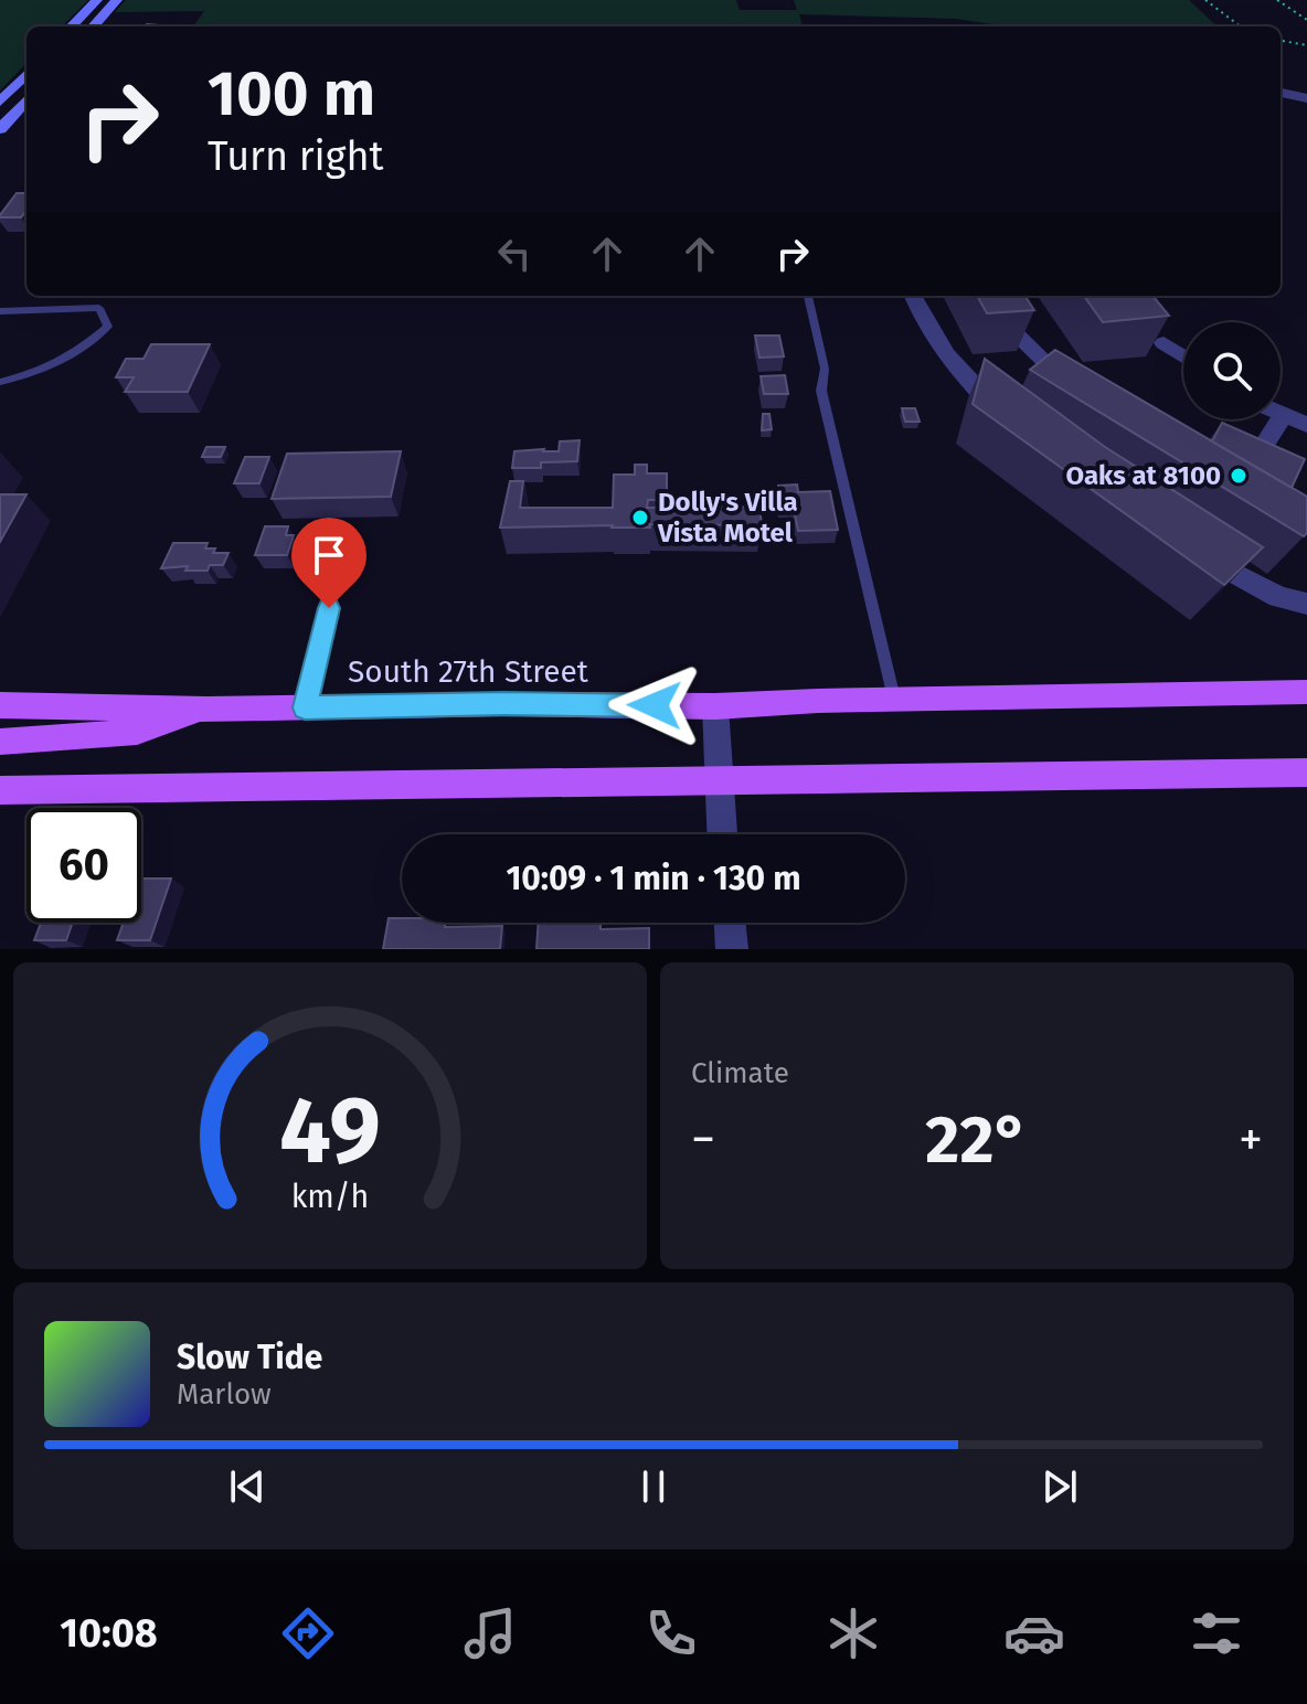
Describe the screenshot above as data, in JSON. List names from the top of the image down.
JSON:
{
  "streets": {
    "main road": ["South 27th Street"]
  },
  "places": ["Oaks at 8100", "Dolly's Villa Vista Motel"],
  "page": {
    "turn": ["100 m", "Turn right"],
    "limit": "60",
    "trip": "10:09 · 1 min · 130 m",
    "tile": "Climate",
    "heat": ["−", "22°", "+"],
    "song": ["Slow Tide", "Marlow"],
    "tabs": "10:08",
    "gauge": ["49", "km/h"]
  }
}
